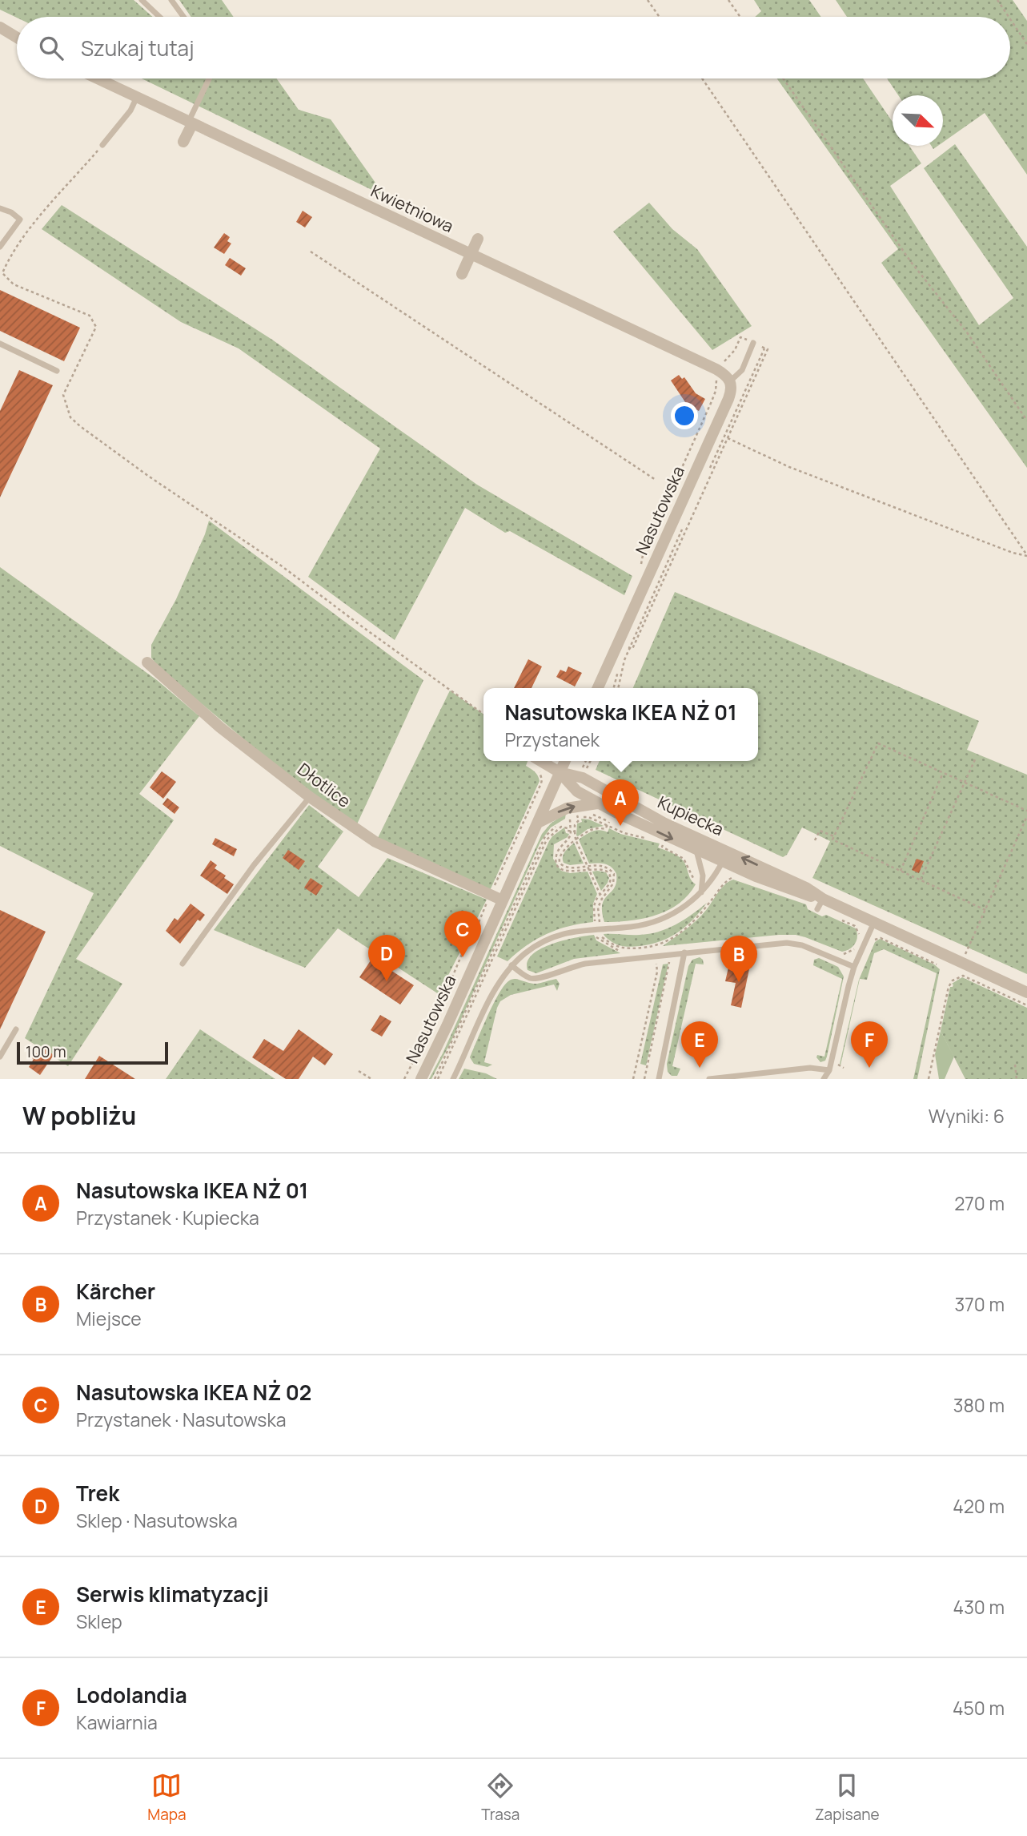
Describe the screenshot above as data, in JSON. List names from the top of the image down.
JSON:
{
  "streets": {
    "street": [
      "Kwietniowa",
      "Nasutowska",
      "Dłotlice",
      "Kupiecka"
    ]
  },
  "crossings": [
    ["Kwietniowa", "Nasutowska"],
    ["Nasutowska", "Dłotlice"],
    ["Nasutowska", "Kupiecka"]
  ],
  "scale_bar": "100 m",
  "north": "bottom right",
  "page": {
    "search": "Szukaj tutaj",
    "popup": ["Nasutowska IKEA NŻ 01", "Przystanek"],
    "pins": [
      "A",
      "C",
      "D",
      "B",
      "E",
      "F"
    ],
    "scale": "100 m",
    "heading": ["W pobliżu", "Wyniki: 6"],
    "list": [
      {
        "mark": "A",
        "name": "Nasutowska IKEA NŻ 01",
        "note": "Przystanek · Kupiecka",
        "value": "270 m"
      },
      {
        "mark": "B",
        "name": "Kärcher",
        "note": "Miejsce",
        "value": "370 m"
      },
      {
        "mark": "C",
        "name": "Nasutowska IKEA NŻ 02",
        "note": "Przystanek · Nasutowska",
        "value": "380 m"
      },
      {
        "mark": "D",
        "name": "Trek",
        "note": "Sklep · Nasutowska",
        "value": "420 m"
      },
      {
        "mark": "E",
        "name": "Serwis klimatyzacji",
        "note": "Sklep",
        "value": "430 m"
      },
      {
        "mark": "F",
        "name": "Lodolandia",
        "note": "Kawiarnia",
        "value": "450 m"
      }
    ],
    "nav": ["Mapa", "Trasa", "Zapisane"]
  }
}
